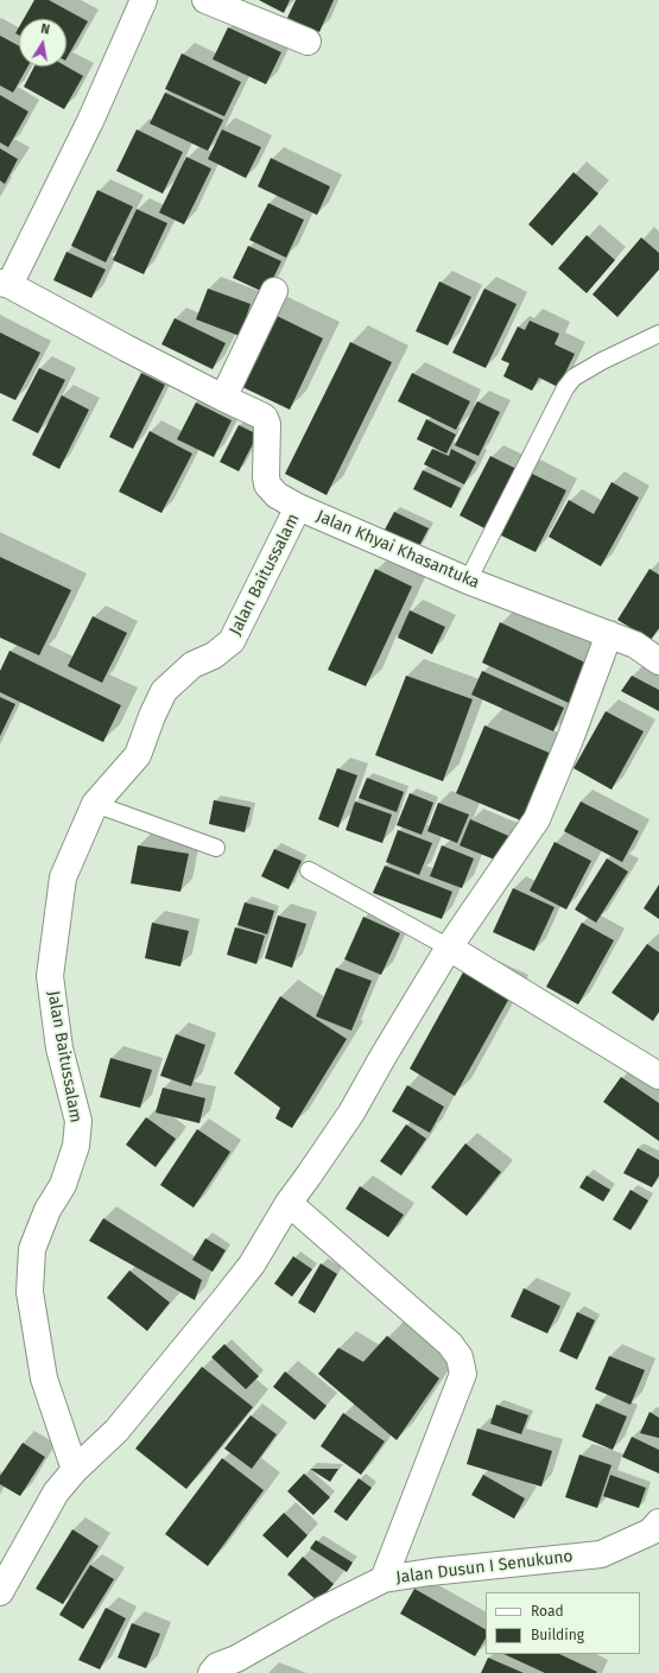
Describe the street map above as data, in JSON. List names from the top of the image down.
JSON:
{
  "streets": {
    "street": ["Jalan Khyai Khasantuka", "Jalan Baitussalam", "Jalan Dusun I Senukuno"]
  },
  "crossings": [
    ["Jalan Khyai Khasantuka", "Jalan Baitussalam"]
  ],
  "legend": ["Road", "Building"],
  "north": "top"
}
